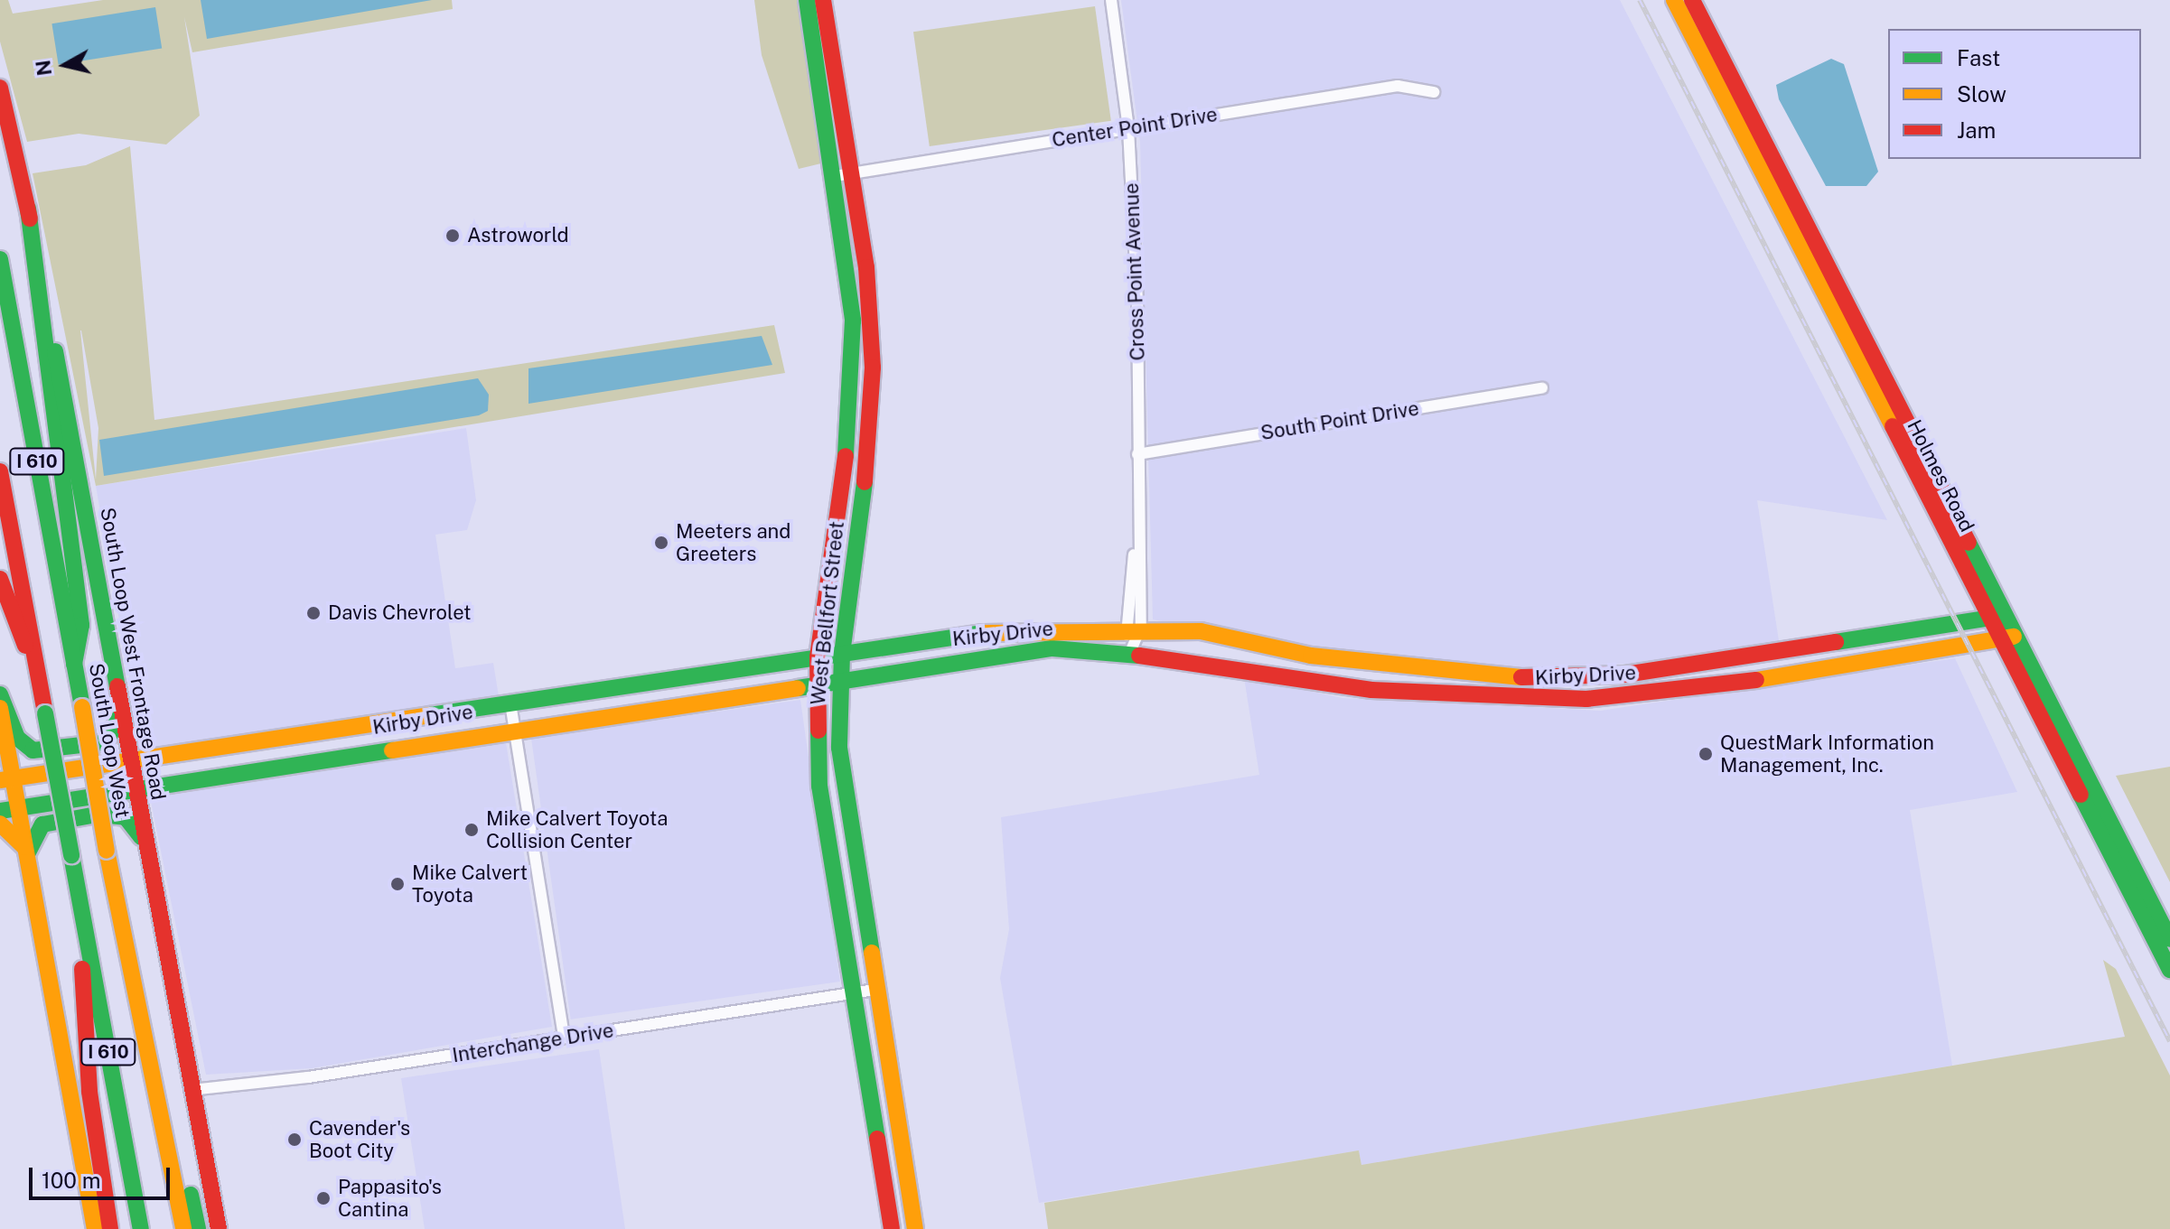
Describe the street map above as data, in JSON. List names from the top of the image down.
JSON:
{
  "streets": {
    "main road": [
      "I 610",
      "Holmes Road",
      "West Bellfort Street",
      "Kirby Drive",
      "South Loop West Frontage Road",
      "South Loop West"
    ],
    "street": [
      "Center Point Drive",
      "Cross Point Avenue",
      "South Point Drive",
      "Interchange Drive"
    ]
  },
  "crossings": [
    ["Center Point Drive", "Cross Point Avenue"],
    ["Center Point Drive", "West Bellfort Street"],
    ["Cross Point Avenue", "South Point Drive"],
    ["Cross Point Avenue", "Kirby Drive"],
    ["Holmes Road", "Kirby Drive"],
    ["West Bellfort Street", "Kirby Drive"],
    ["West Bellfort Street", "Interchange Drive"],
    ["Kirby Drive", "South Loop West Frontage Road"],
    ["South Loop West Frontage Road", "Interchange Drive"]
  ],
  "places": [
    "Astroworld",
    "Meeters and Greeters",
    "Davis Chevrolet",
    "QuestMark Information Management, Inc.",
    "Mike Calvert Toyota Collision Center",
    "Mike Calvert Toyota",
    "Cavender's Boot City",
    "Pappasito's Cantina"
  ],
  "legend": ["Fast", "Slow", "Jam"],
  "scale_bar": "100 m",
  "north": "left"
}
